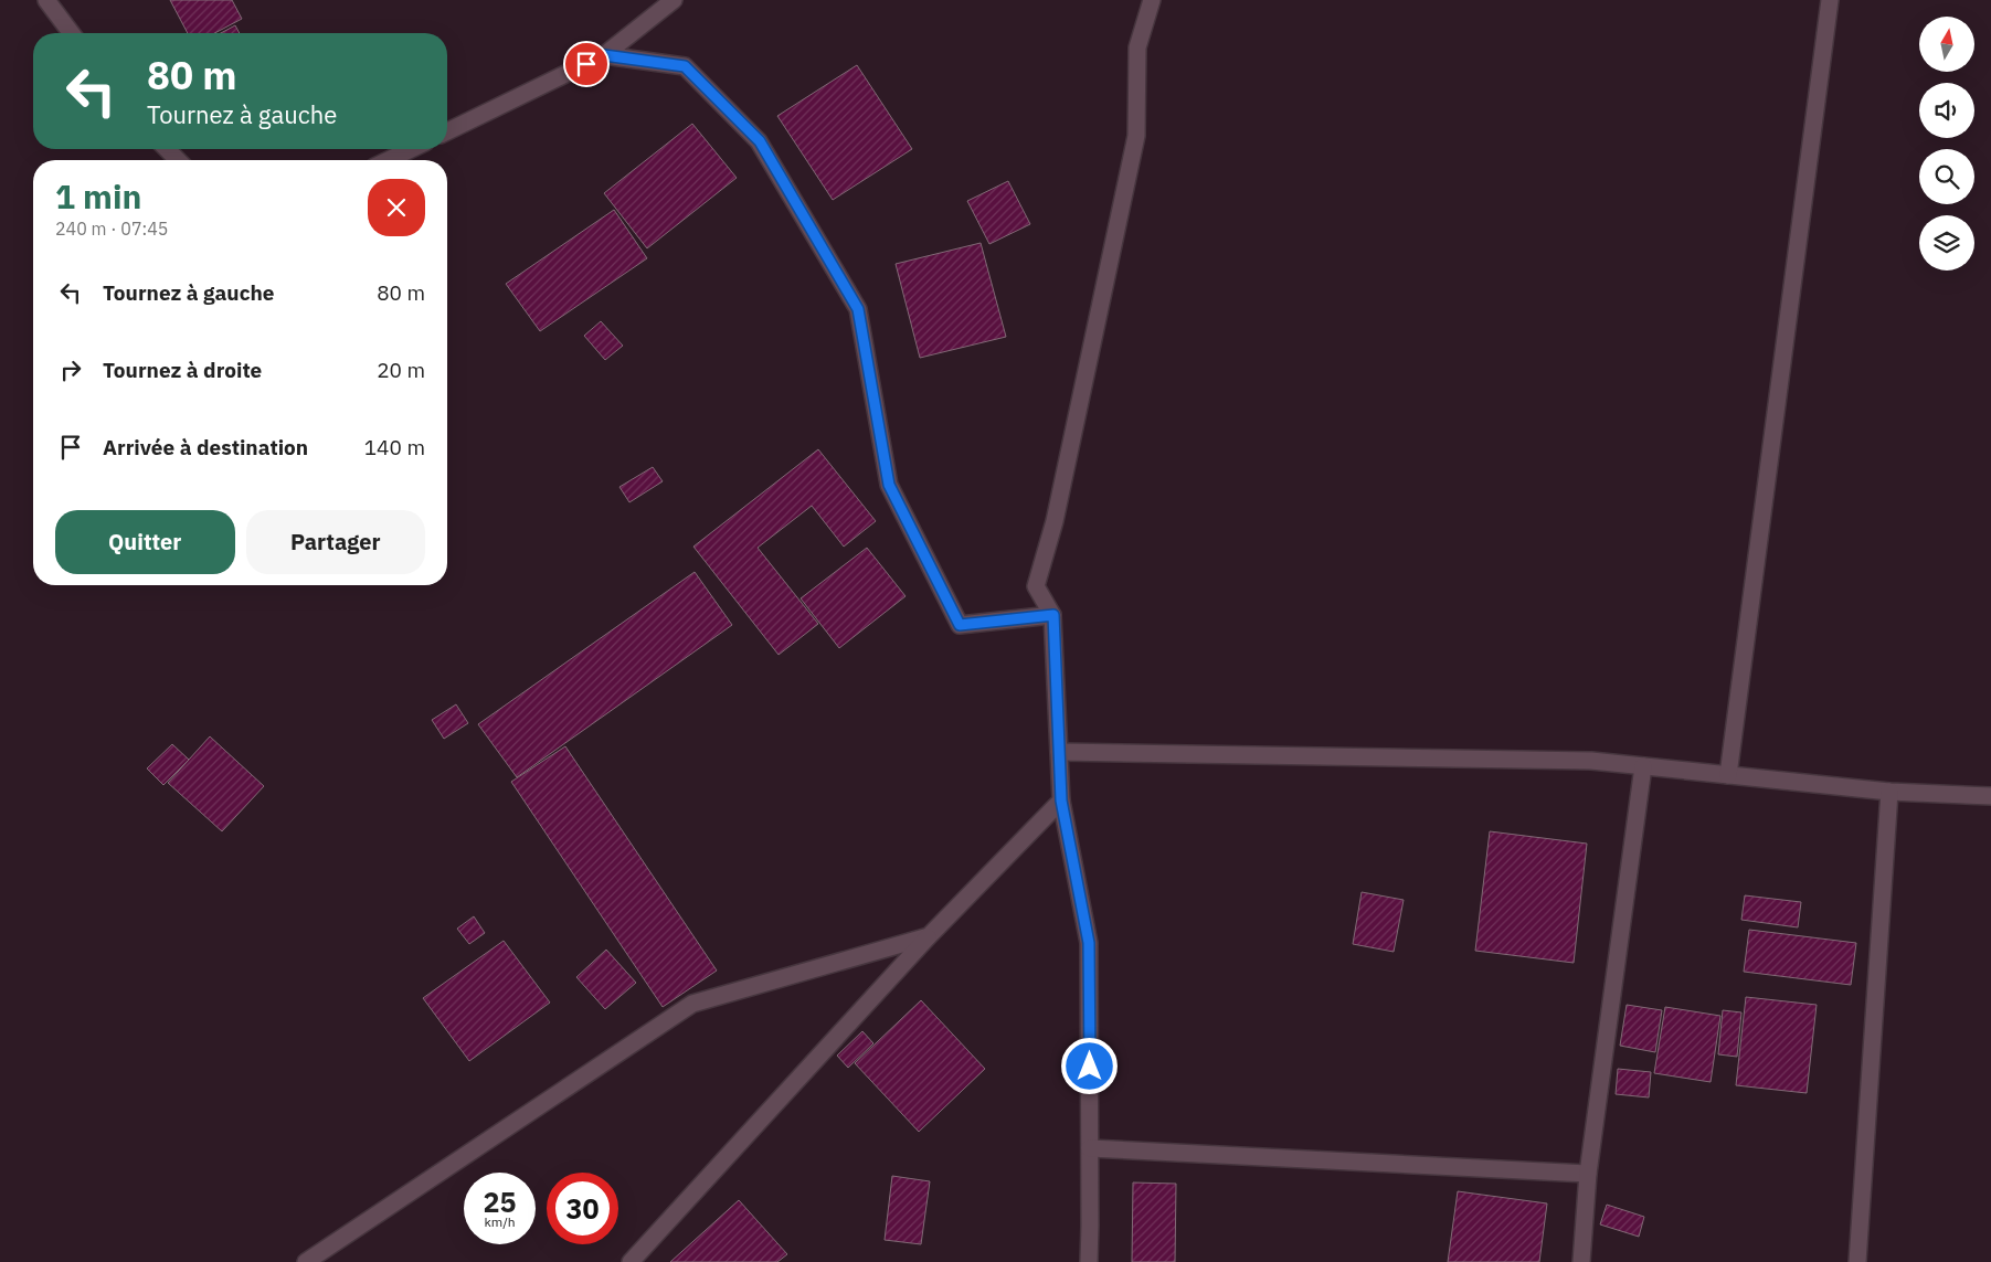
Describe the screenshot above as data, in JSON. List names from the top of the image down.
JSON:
{
  "north": "top",
  "page": {
    "turn": ["80 m", "Tournez à gauche"],
    "heading": ["1 min", "240 m · 07:45"],
    "list": [
      {
        "name": "Tournez à gauche",
        "value": "80 m"
      },
      {
        "name": "Tournez à droite",
        "value": "20 m"
      },
      {
        "name": "Arrivée à destination",
        "value": "140 m"
      }
    ],
    "buttons": ["Quitter", "Partager"],
    "speed": "25 km/h",
    "limit": "30"
  }
}
